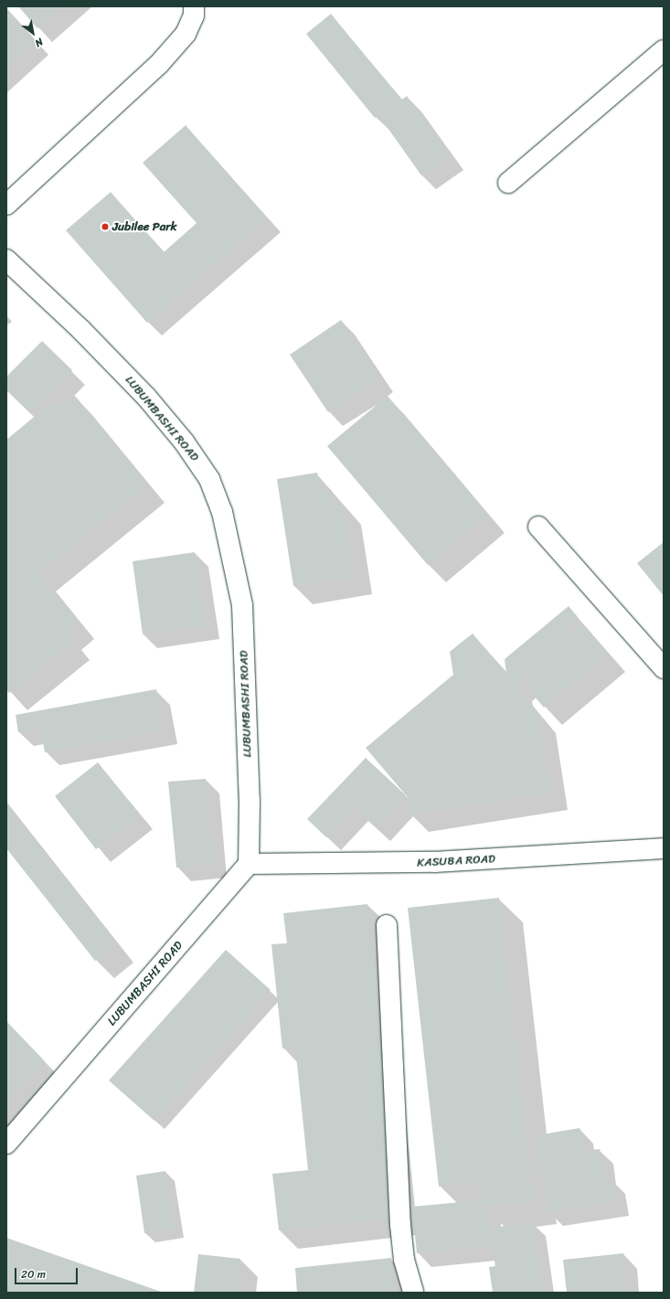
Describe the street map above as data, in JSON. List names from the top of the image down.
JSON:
{
  "streets": {
    "street": ["LUBUMBASHI ROAD", "KASUBA ROAD"]
  },
  "crossings": [
    ["LUBUMBASHI ROAD", "KASUBA ROAD"]
  ],
  "places": ["Jubilee Park"],
  "scale_bar": "20 m",
  "north": "bottom right"
}
